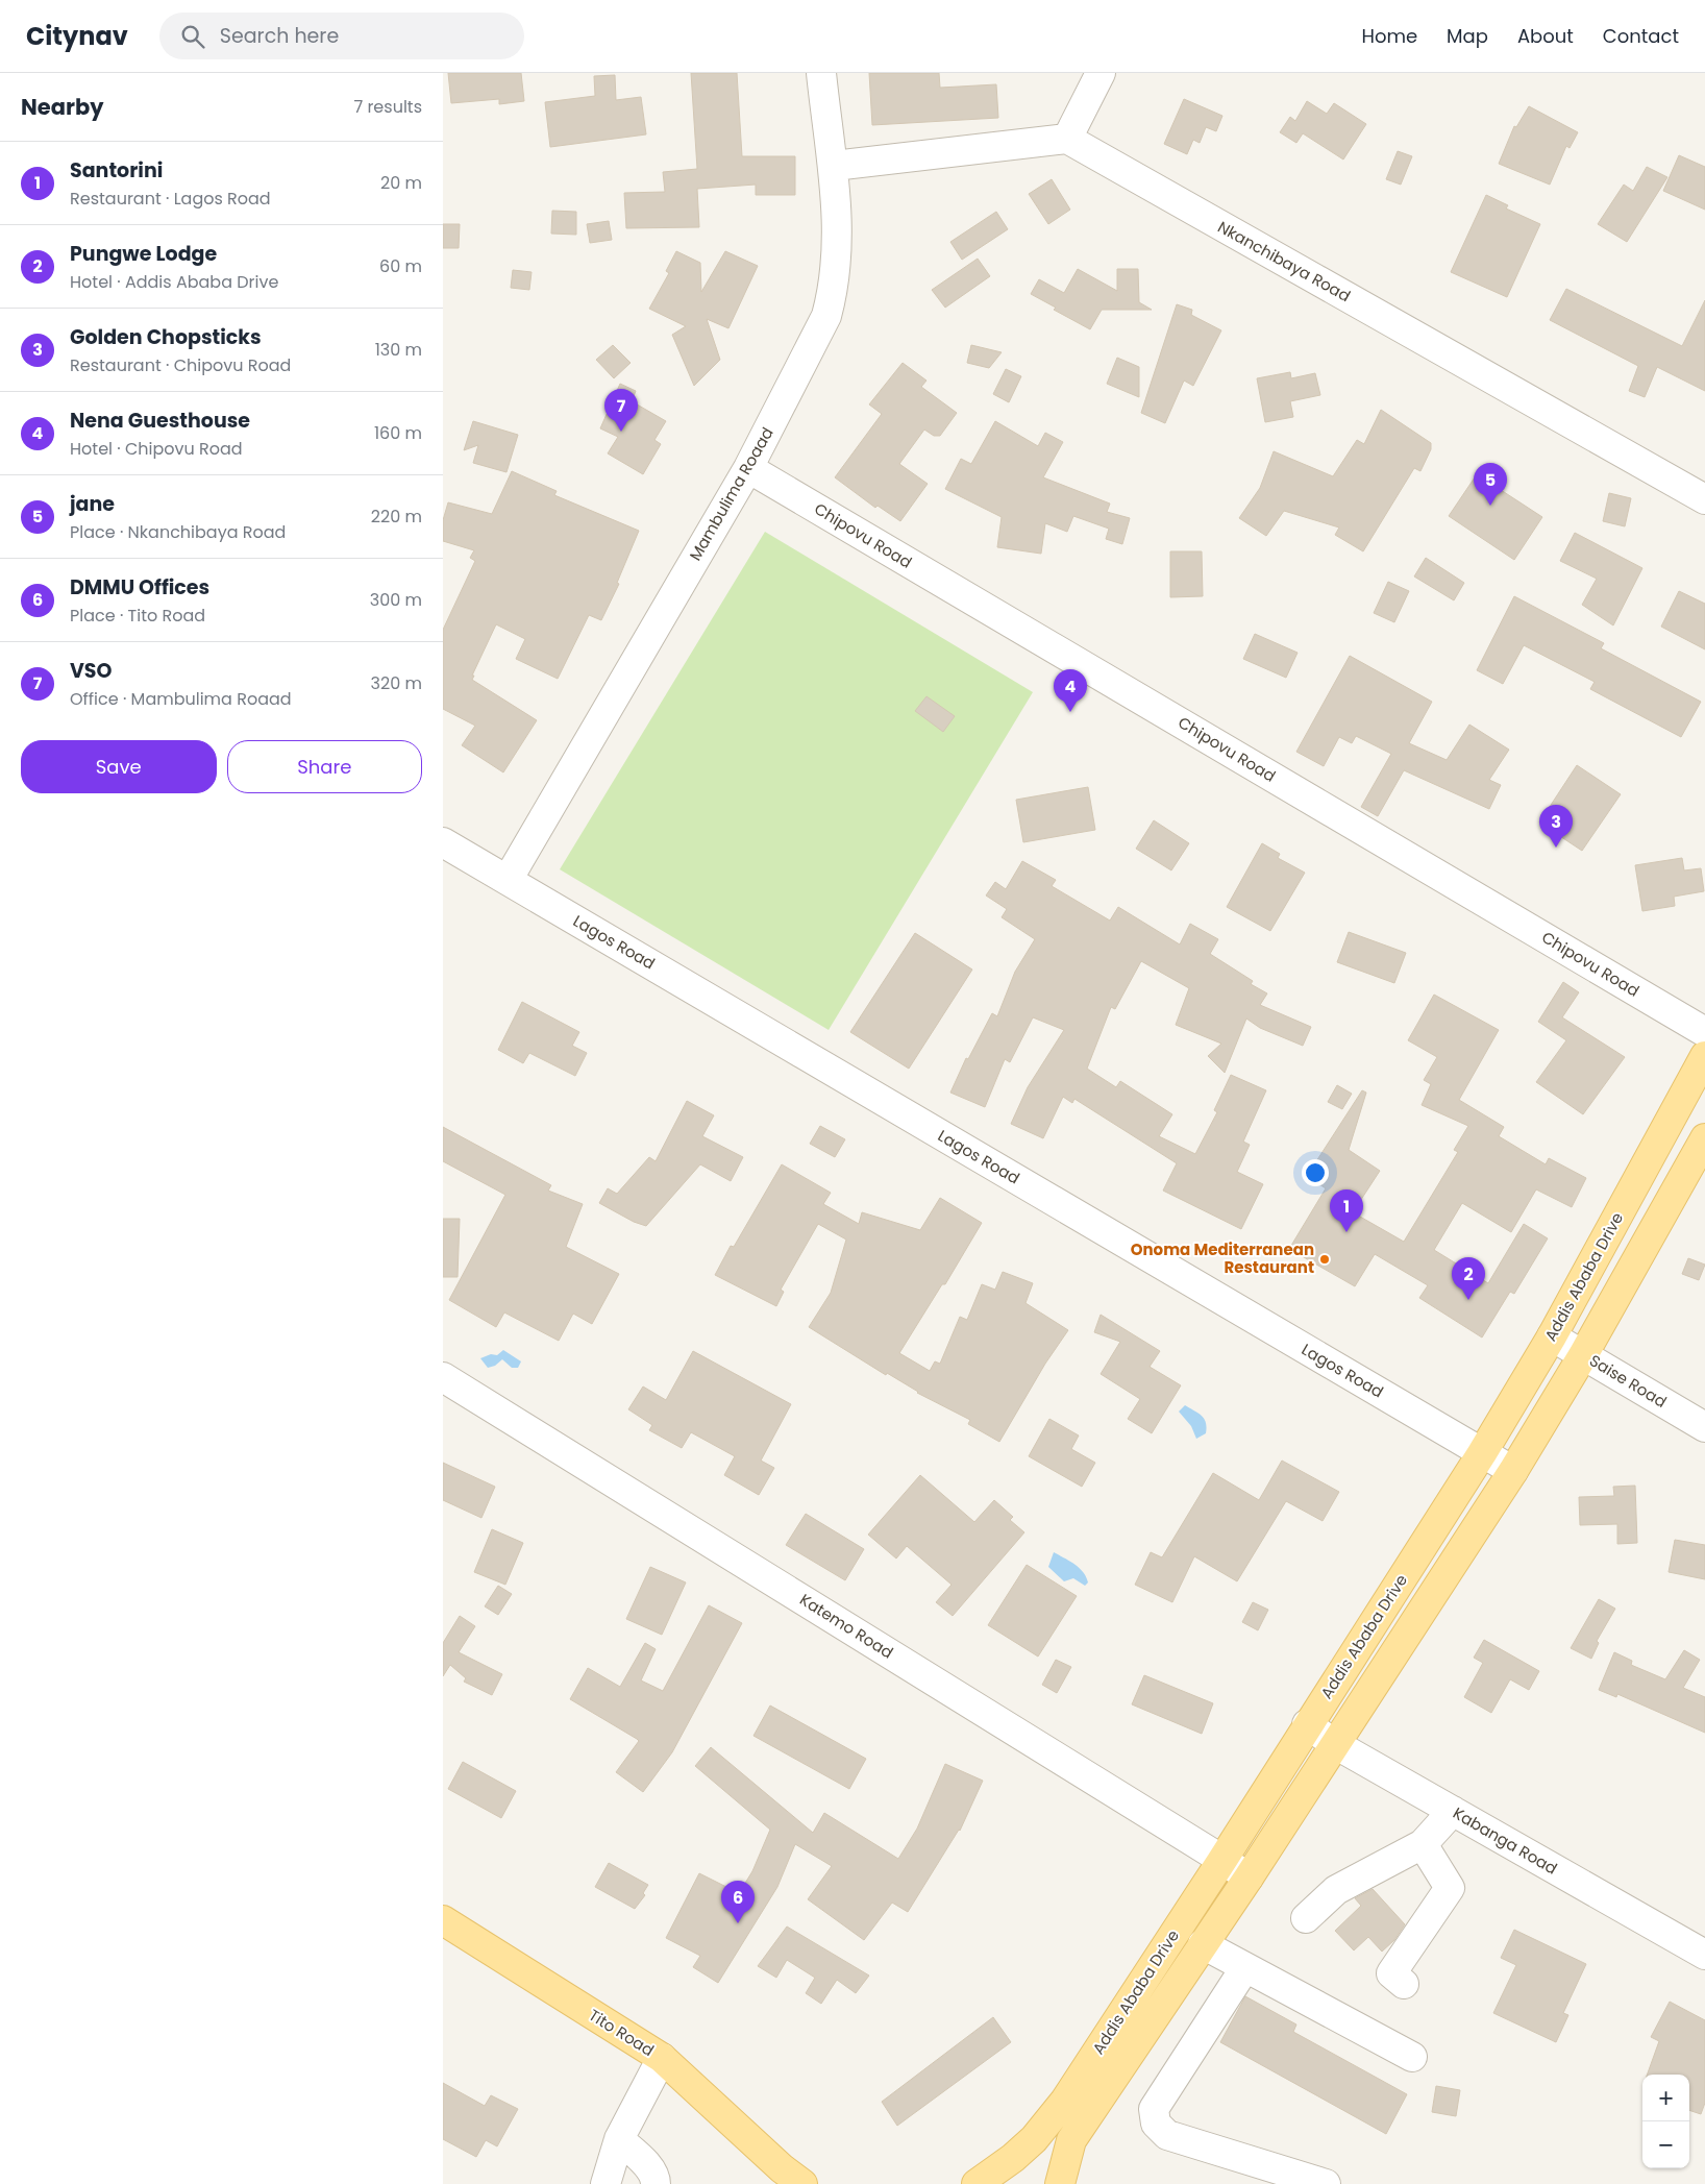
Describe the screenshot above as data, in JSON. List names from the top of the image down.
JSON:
{
  "streets": {
    "main road": ["Addis Ababa Drive", "Tito Road"],
    "street": [
      "Nkanchibaya Road",
      "Mambulima Roaad",
      "Chipovu Road",
      "Lagos Road",
      "Saise Road",
      "Katemo Road",
      "Kabanga Road"
    ]
  },
  "crossings": [
    ["Mambulima Roaad", "Chipovu Road"],
    ["Mambulima Roaad", "Lagos Road"],
    ["Lagos Road", "Addis Ababa Drive"],
    ["Addis Ababa Drive", "Saise Road"],
    ["Addis Ababa Drive", "Katemo Road"],
    ["Addis Ababa Drive", "Kabanga Road"]
  ],
  "places": ["Onoma Mediterranean Restaurant"],
  "page": {
    "header": "Citynav",
    "search": "Search here",
    "nav": [
      "Home",
      "Map",
      "About",
      "Contact"
    ],
    "heading": ["Nearby", "7 results"],
    "list": [
      {
        "mark": "1",
        "name": "Santorini",
        "note": "Restaurant · Lagos Road",
        "value": "20 m"
      },
      {
        "mark": "2",
        "name": "Pungwe Lodge",
        "note": "Hotel · Addis Ababa Drive",
        "value": "60 m"
      },
      {
        "mark": "3",
        "name": "Golden Chopsticks",
        "note": "Restaurant · Chipovu Road",
        "value": "130 m"
      },
      {
        "mark": "4",
        "name": "Nena Guesthouse",
        "note": "Hotel · Chipovu Road",
        "value": "160 m"
      },
      {
        "mark": "5",
        "name": "jane",
        "note": "Place · Nkanchibaya Road",
        "value": "220 m"
      },
      {
        "mark": "6",
        "name": "DMMU Offices",
        "note": "Place · Tito Road",
        "value": "300 m"
      },
      {
        "mark": "7",
        "name": "VSO",
        "note": "Office · Mambulima Roaad",
        "value": "320 m"
      }
    ],
    "pins": [
      "7",
      "5",
      "4",
      "3",
      "1",
      "2",
      "6"
    ],
    "buttons": ["Save", "Share"],
    "map_buttons": ["+", "−"]
  }
}
